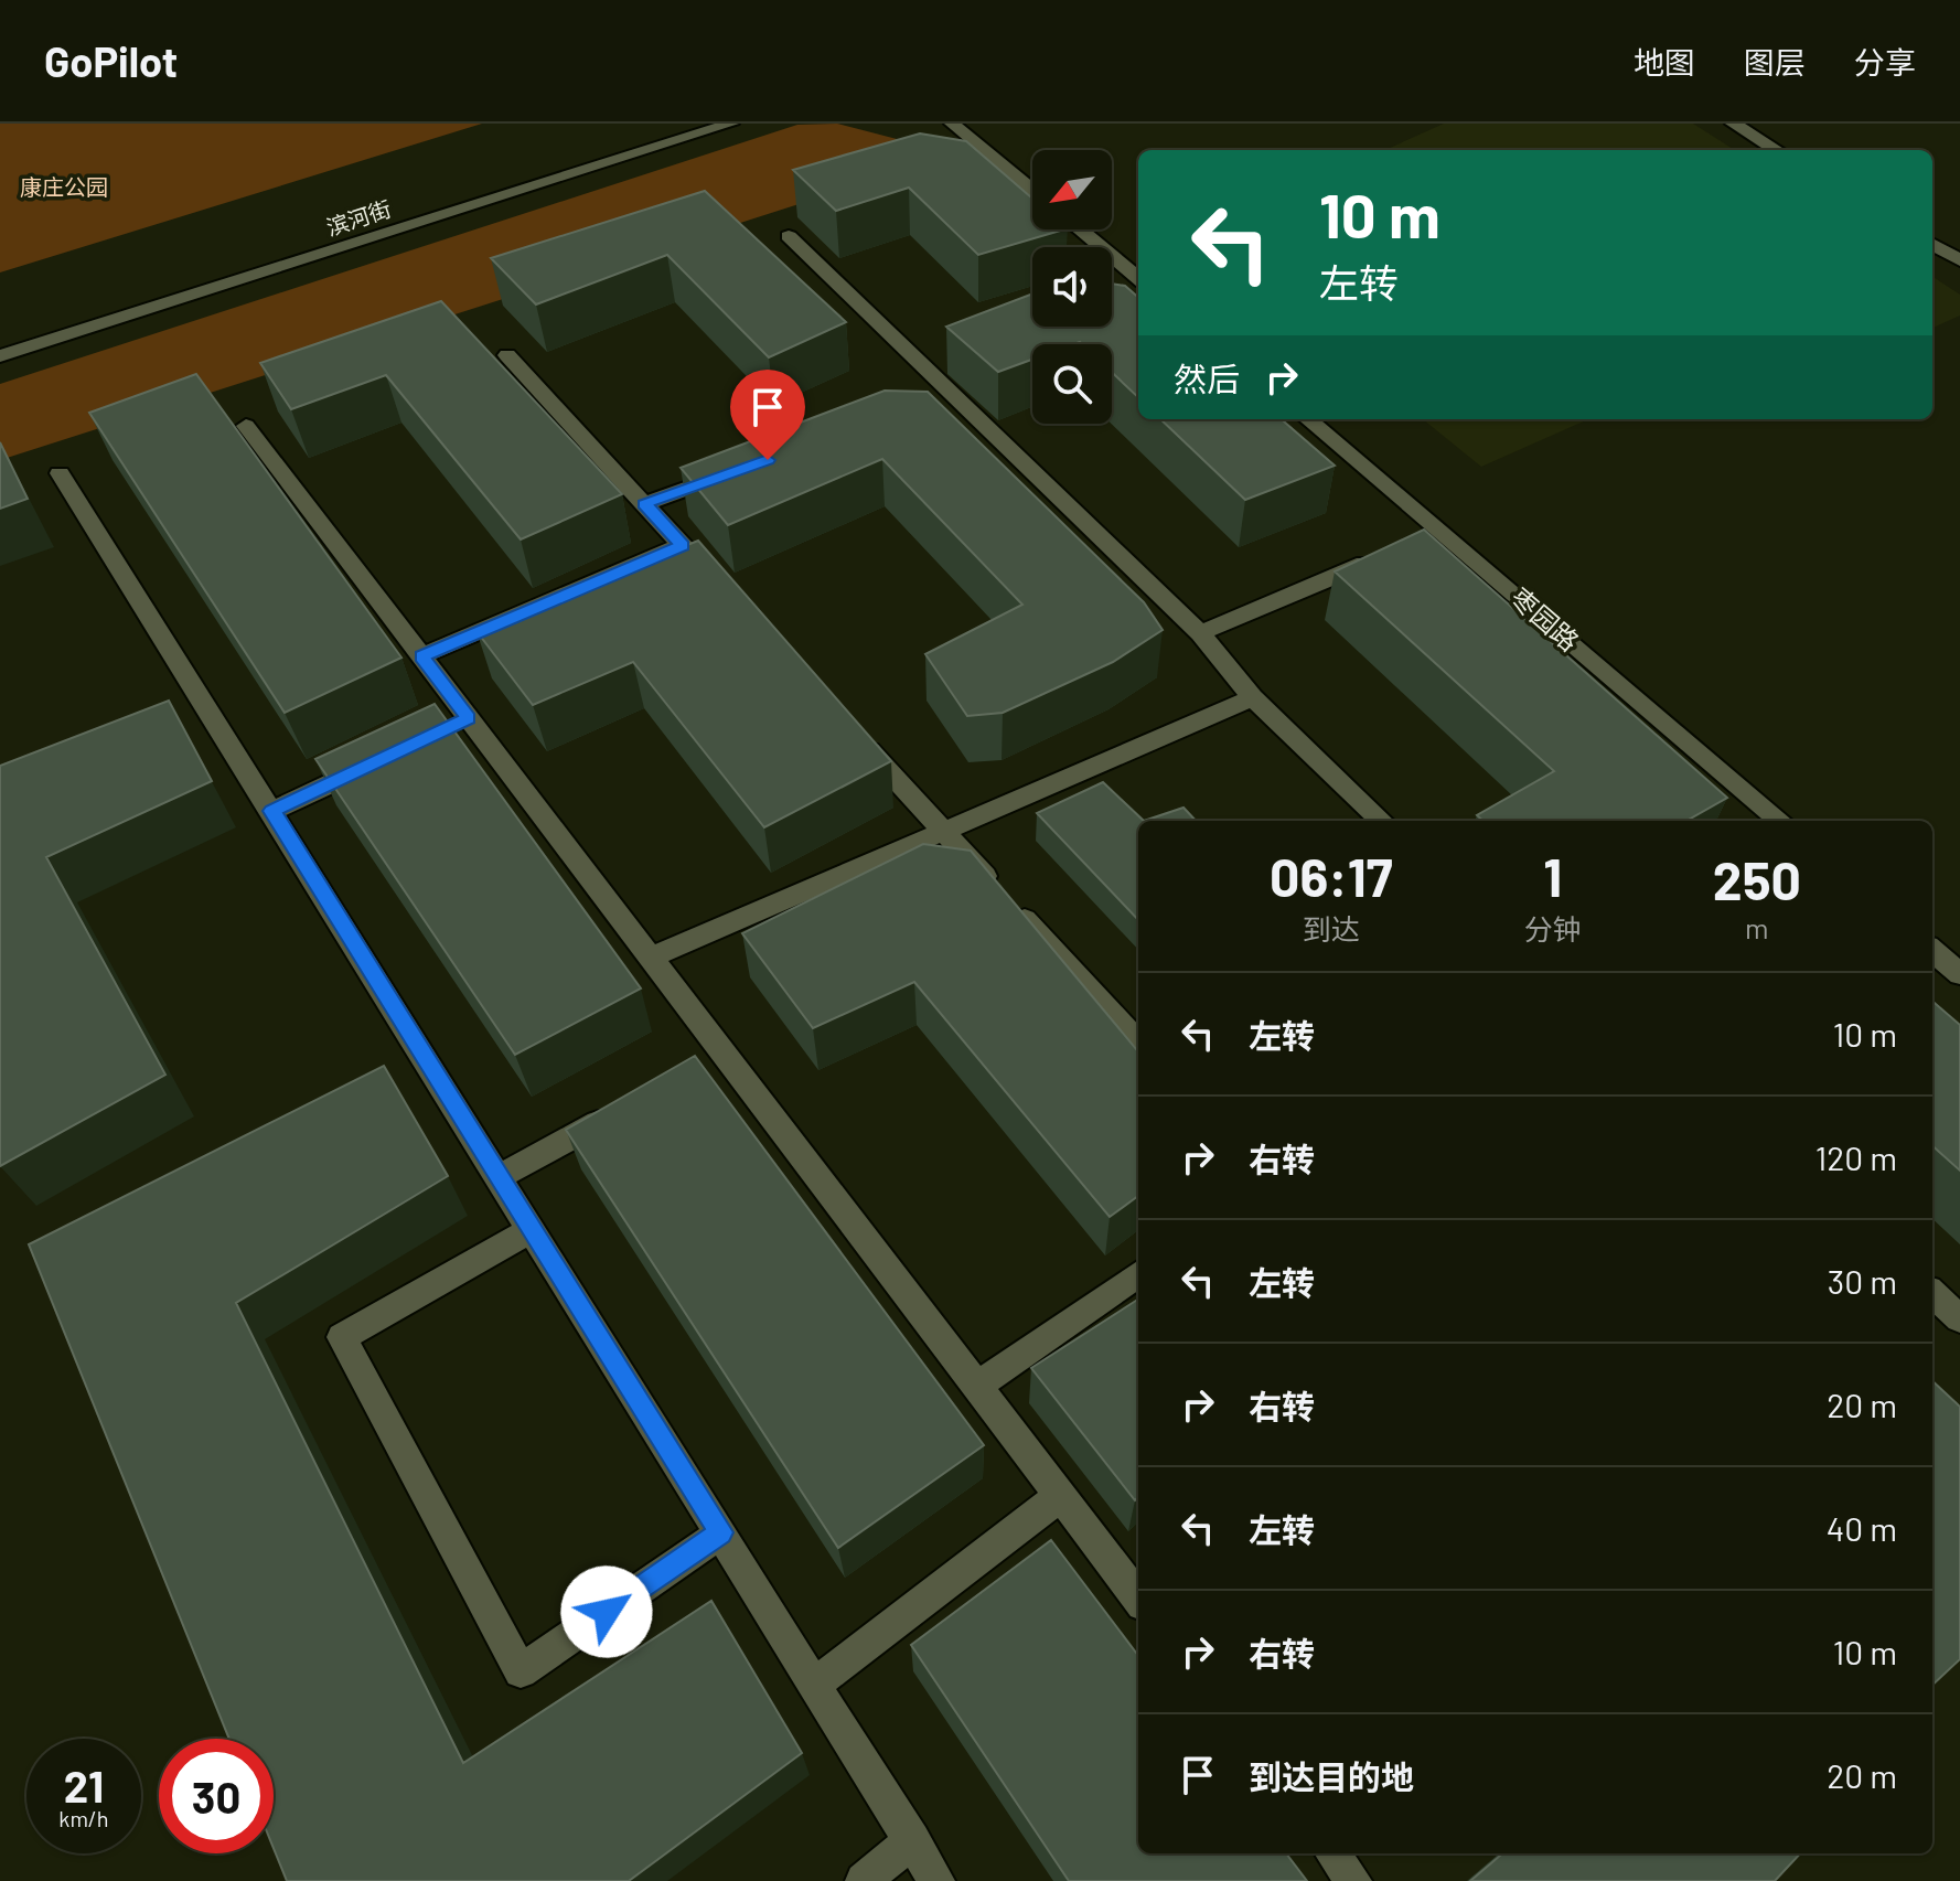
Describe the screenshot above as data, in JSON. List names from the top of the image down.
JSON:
{
  "streets": {
    "street": ["滨河街", "枣园路"]
  },
  "parks": ["康庄公园"],
  "north": "bottom left",
  "page": {
    "header": "GoPilot",
    "nav": ["地图", "图层", "分享"],
    "turn": ["10 m", "左转"],
    "then": "然后",
    "eta": [
      "06:17",
      "到达",
      "1",
      "分钟",
      "250",
      "m"
    ],
    "list": [
      {
        "name": "左转",
        "value": "10 m"
      },
      {
        "name": "右转",
        "value": "120 m"
      },
      {
        "name": "左转",
        "value": "30 m"
      },
      {
        "name": "右转",
        "value": "20 m"
      },
      {
        "name": "左转",
        "value": "40 m"
      },
      {
        "name": "右转",
        "value": "10 m"
      },
      {
        "name": "到达目的地",
        "value": "20 m"
      }
    ],
    "speed": "21 km/h",
    "limit": "30"
  }
}
